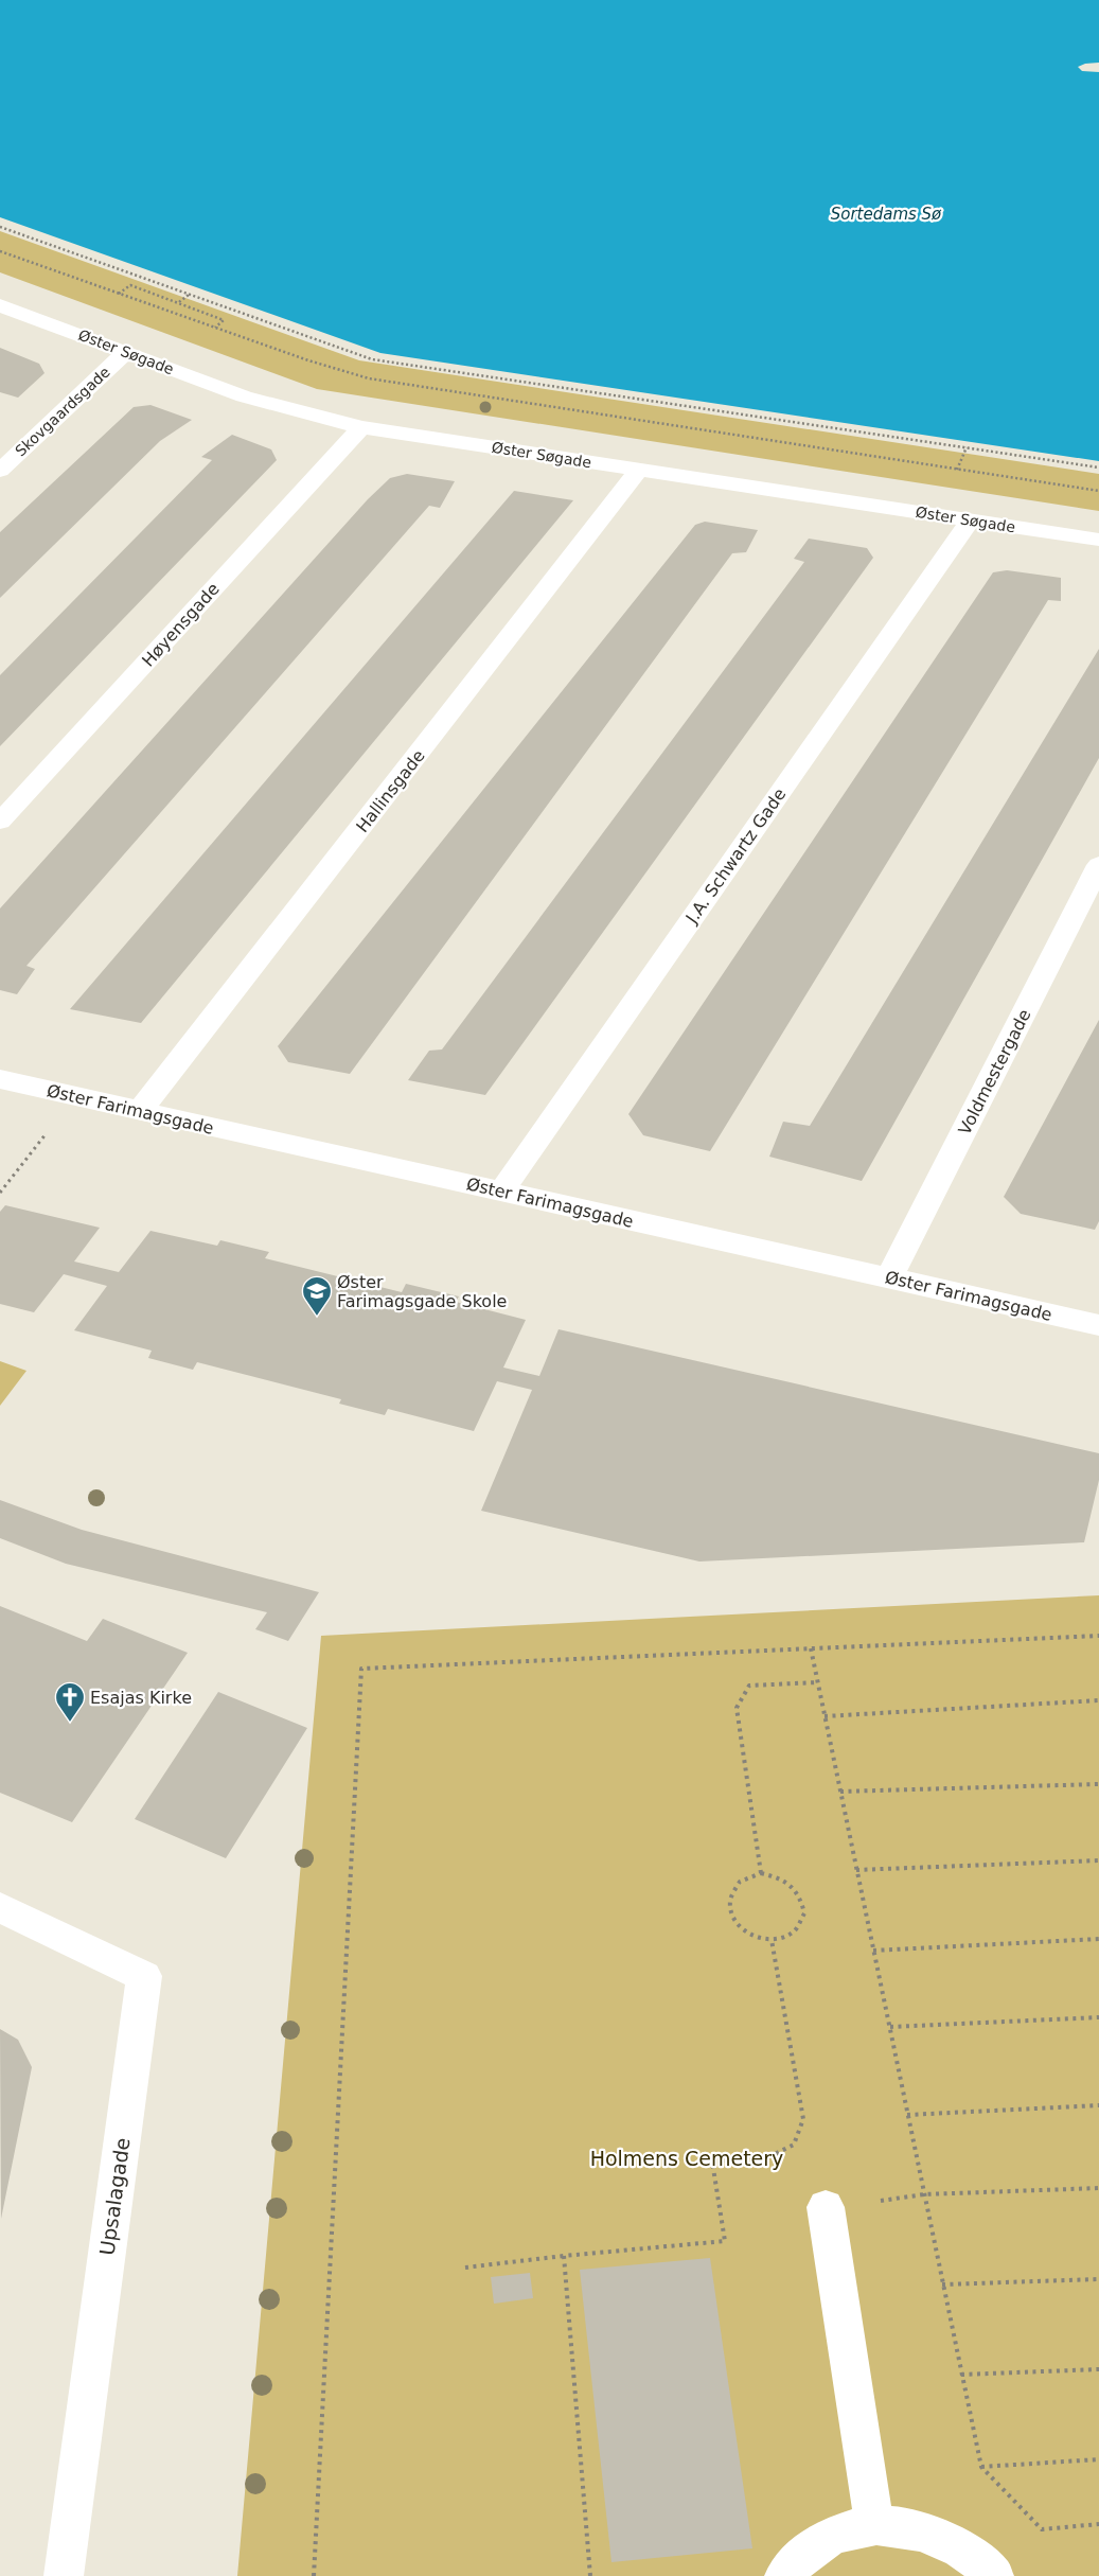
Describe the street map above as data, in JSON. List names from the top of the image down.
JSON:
{
  "streets": {
    "street": [
      "Øster Søgade",
      "Skovgaardsgade",
      "Høyensgade",
      "Hallinsgade",
      "J.A. Schwartz Gade",
      "Voldmestergade",
      "Øster Farimagsgade",
      "Upsalagade"
    ]
  },
  "crossings": [
    ["Øster Søgade", "Skovgaardsgade"],
    ["Øster Søgade", "Høyensgade"],
    ["Øster Søgade", "Hallinsgade"],
    ["Øster Søgade", "J.A. Schwartz Gade"],
    ["Hallinsgade", "Øster Farimagsgade"],
    ["J.A. Schwartz Gade", "Øster Farimagsgade"],
    ["Voldmestergade", "Øster Farimagsgade"]
  ],
  "water": ["Sortedams Sø"],
  "parks": ["Holmens Cemetery"],
  "places": {
    "school or university": ["Øster Farimagsgade Skole"],
    "church": ["Esajas Kirke"]
  }
}
